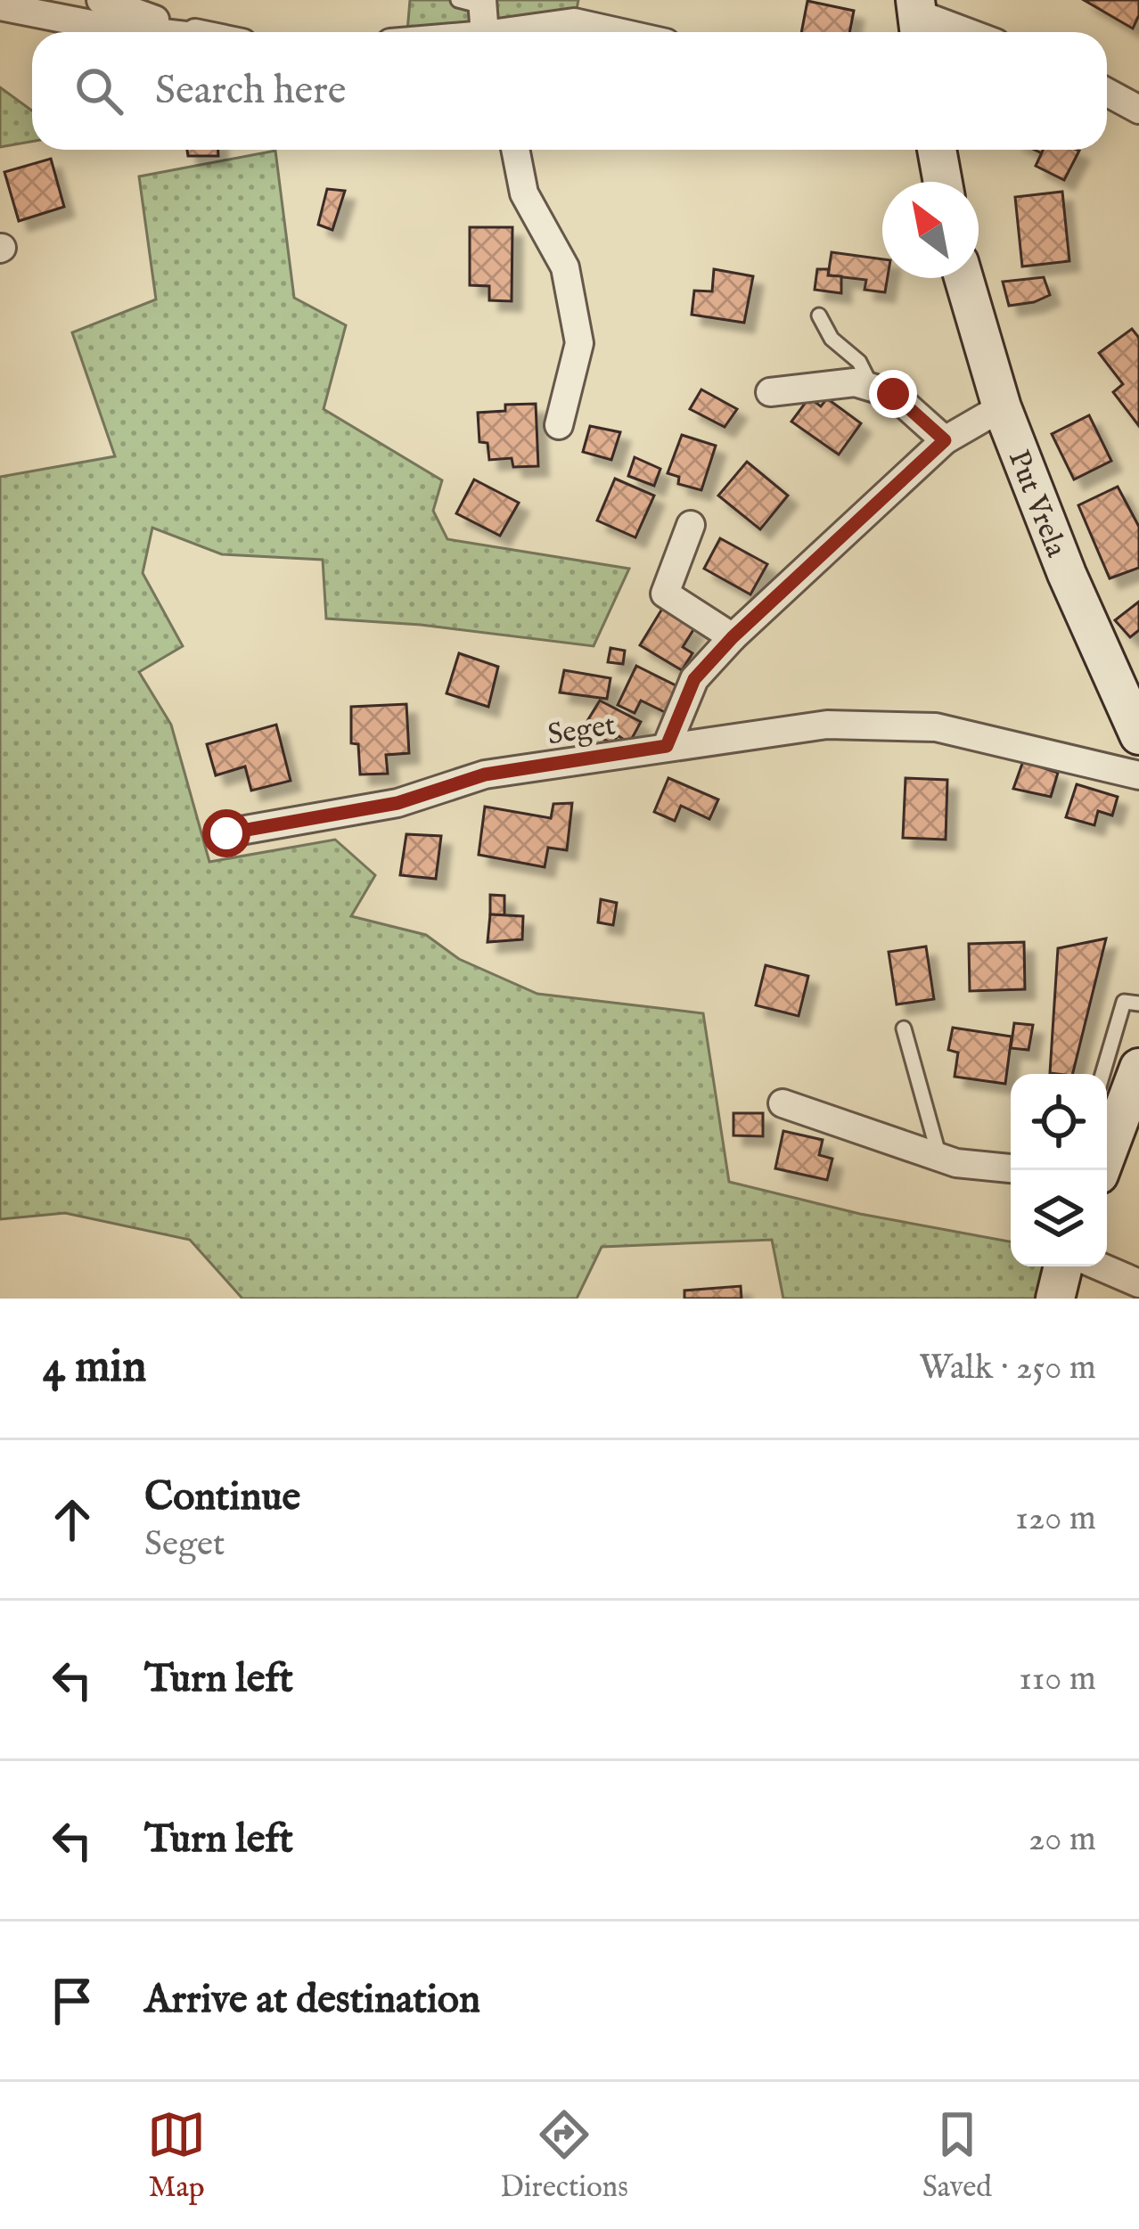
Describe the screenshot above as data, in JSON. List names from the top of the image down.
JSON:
{
  "streets": {
    "main road": ["Put Vrela"],
    "street": ["Seget"]
  },
  "north": "top left",
  "page": {
    "search": "Search here",
    "heading": ["4 min", "Walk · 250 m"],
    "list": [
      ["Continue", "Seget", "120 m"],
      ["Turn left", "110 m"],
      ["Turn left", "20 m"],
      "Arrive at destination"
    ],
    "nav": ["Map", "Directions", "Saved"]
  }
}
